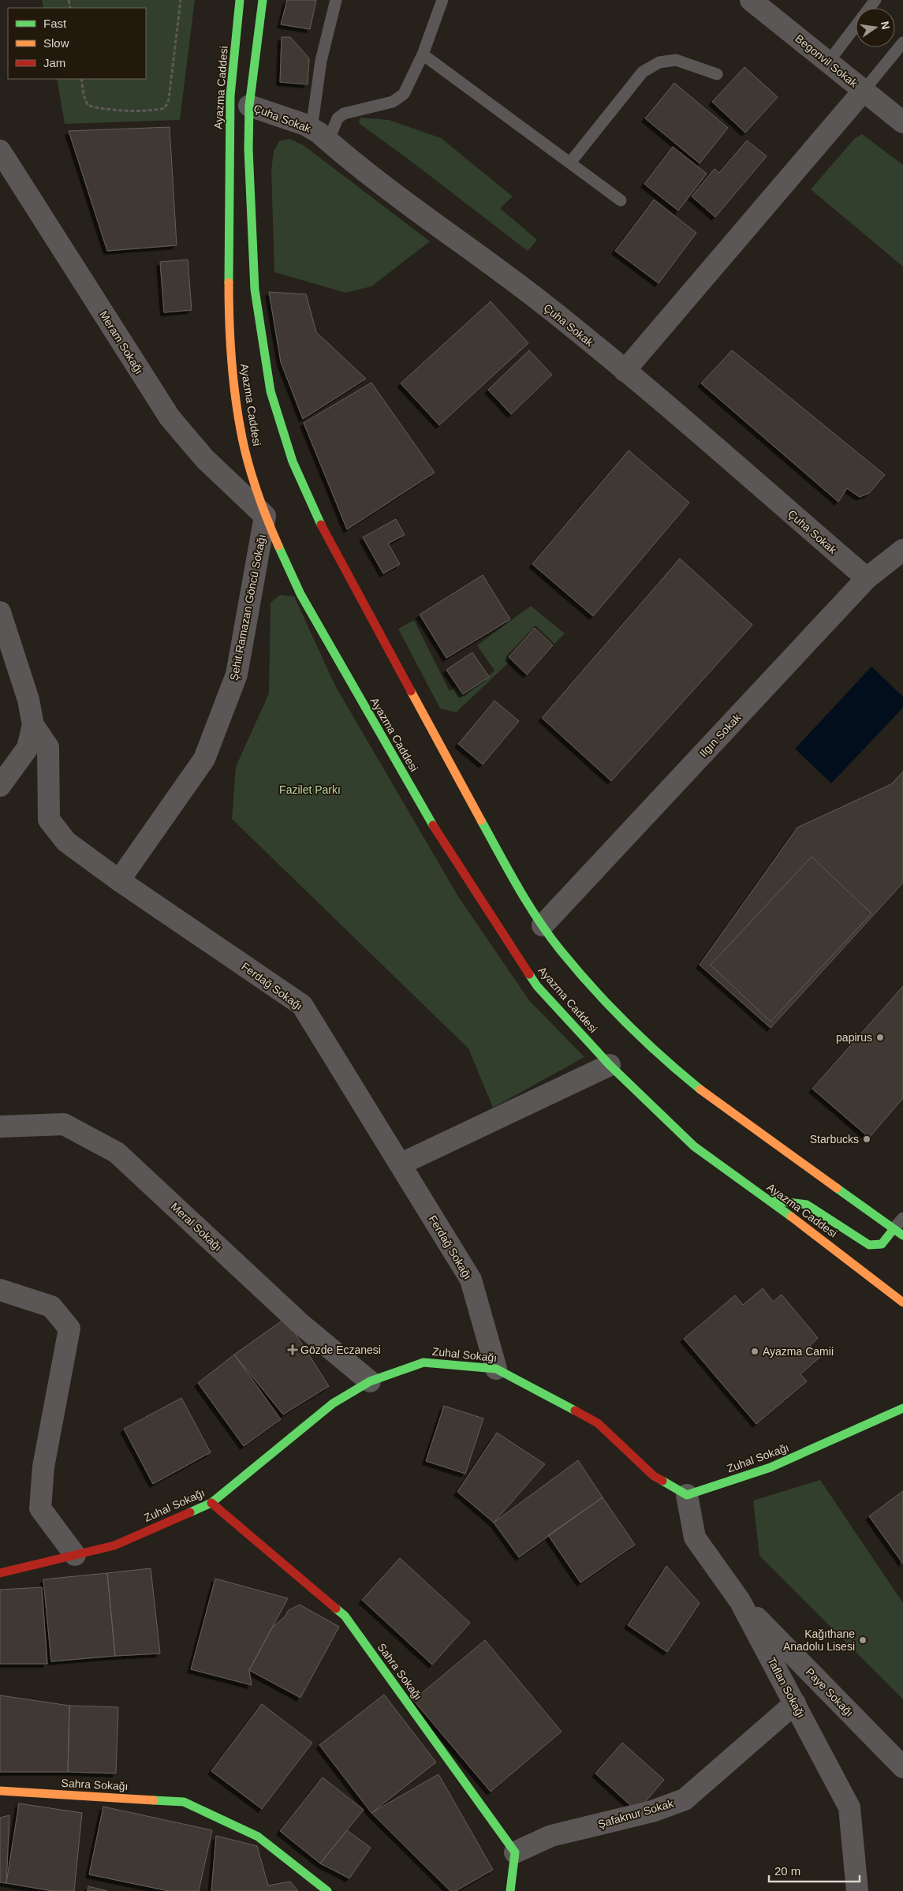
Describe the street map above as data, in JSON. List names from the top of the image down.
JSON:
{
  "streets": {
    "main road": ["Ayazma Caddesi", "Zuhal Sokağı", "Sahra Sokağı"],
    "street": [
      "Begonvil Sokak",
      "Çuha Sokak",
      "Meram Sokağı",
      "Şehit Ramazan Göncü Sokağı",
      "Ilgın Sokak",
      "Ferdağ Sokağı",
      "Meral Sokağı",
      "Taflan Sokağı",
      "Paye Sokağı",
      "Şafaknur Sokak"
    ]
  },
  "crossings": [
    ["Ayazma Caddesi", "Çuha Sokak"],
    ["Ayazma Caddesi", "Meram Sokağı"],
    ["Ayazma Caddesi", "Şehit Ramazan Göncü Sokağı"],
    ["Ayazma Caddesi", "Ilgın Sokak"],
    ["Çuha Sokak", "Ilgın Sokak"],
    ["Meram Sokağı", "Şehit Ramazan Göncü Sokağı"],
    ["Şehit Ramazan Göncü Sokağı", "Ferdağ Sokağı"],
    ["Ferdağ Sokağı", "Zuhal Sokağı"],
    ["Meral Sokağı", "Zuhal Sokağı"],
    ["Zuhal Sokağı", "Sahra Sokağı"],
    ["Zuhal Sokağı", "Taflan Sokağı"],
    ["Sahra Sokağı", "Şafaknur Sokak"],
    ["Taflan Sokağı", "Paye Sokağı"],
    ["Taflan Sokağı", "Şafaknur Sokak"]
  ],
  "parks": ["Fazilet Parkı"],
  "places": {
    "other": [
      "papirus",
      "Starbucks",
      "Ayazma Camii",
      "Kağıthane Anadolu Lisesi"
    ],
    "health": ["Gözde Eczanesi"]
  },
  "legend": ["Fast", "Slow", "Jam"],
  "scale_bar": "20 m",
  "north": "right"
}
